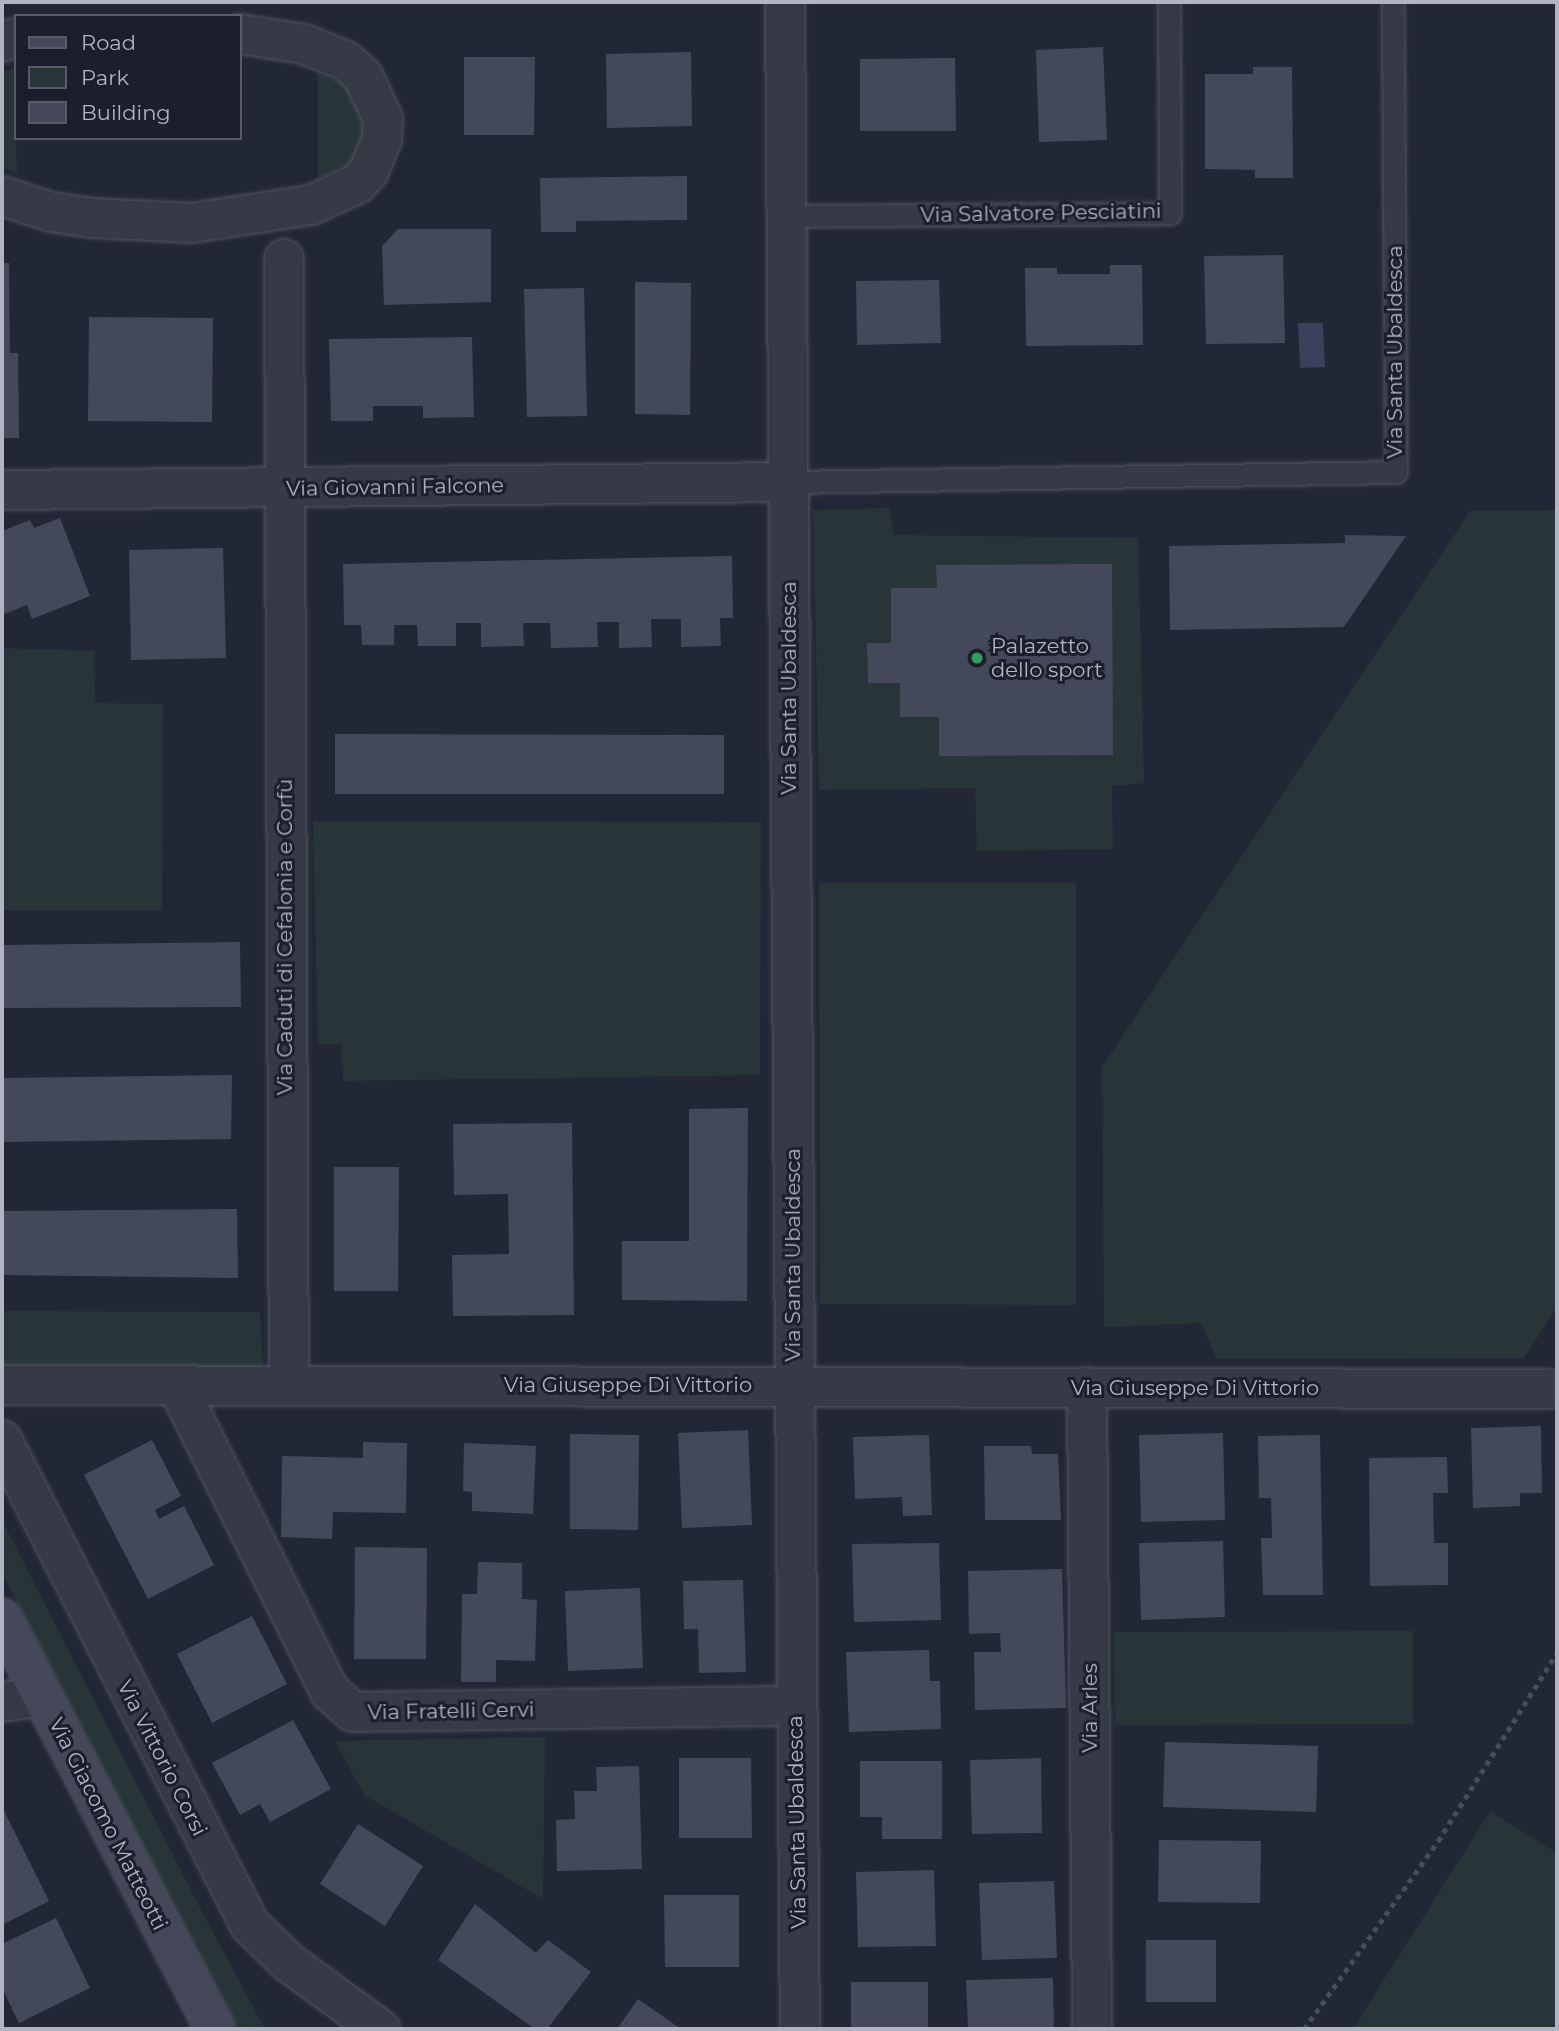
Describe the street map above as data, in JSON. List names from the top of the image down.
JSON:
{
  "streets": {
    "main road": ["Via Giacomo Matteotti"],
    "street": [
      "Via Santa Ubaldesca",
      "Via Giovanni Falcone",
      "Via Caduti di Cefalonia e Corfù",
      "Via Giuseppe Di Vittorio",
      "Via Arles",
      "Via Fratelli Cervi",
      "Via Vittorio Corsi"
    ],
    "lane": ["Via Salvatore Pesciatini"]
  },
  "crossings": [
    ["Via Salvatore Pesciatini", "Via Santa Ubaldesca"],
    ["Via Santa Ubaldesca", "Via Giovanni Falcone"],
    ["Via Santa Ubaldesca", "Via Giuseppe Di Vittorio"],
    ["Via Santa Ubaldesca", "Via Fratelli Cervi"],
    ["Via Giovanni Falcone", "Via Caduti di Cefalonia e Corfù"],
    ["Via Caduti di Cefalonia e Corfù", "Via Giuseppe Di Vittorio"],
    ["Via Giuseppe Di Vittorio", "Via Arles"],
    ["Via Giuseppe Di Vittorio", "Via Fratelli Cervi"]
  ],
  "places": ["Palazetto dello sport"],
  "legend": ["Road", "Park", "Building"]
}
